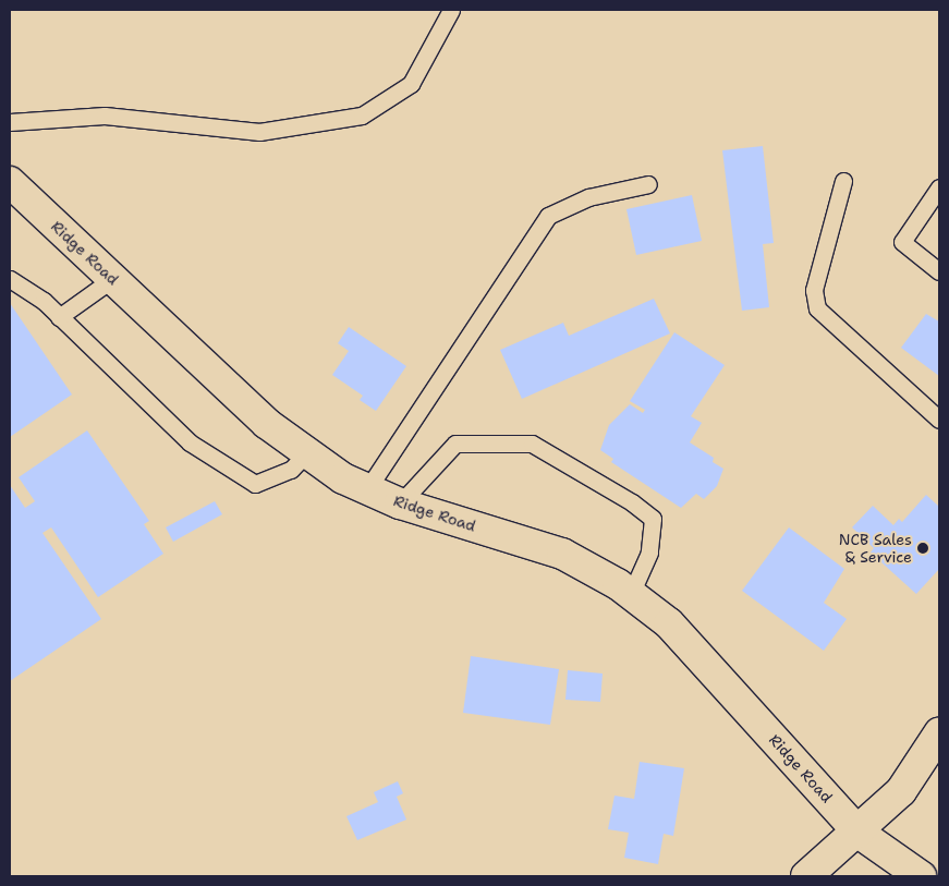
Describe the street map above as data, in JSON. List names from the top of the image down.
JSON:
{
  "streets": {
    "street": ["Ridge Road"]
  },
  "places": ["NCB Sales & Service"]
}
